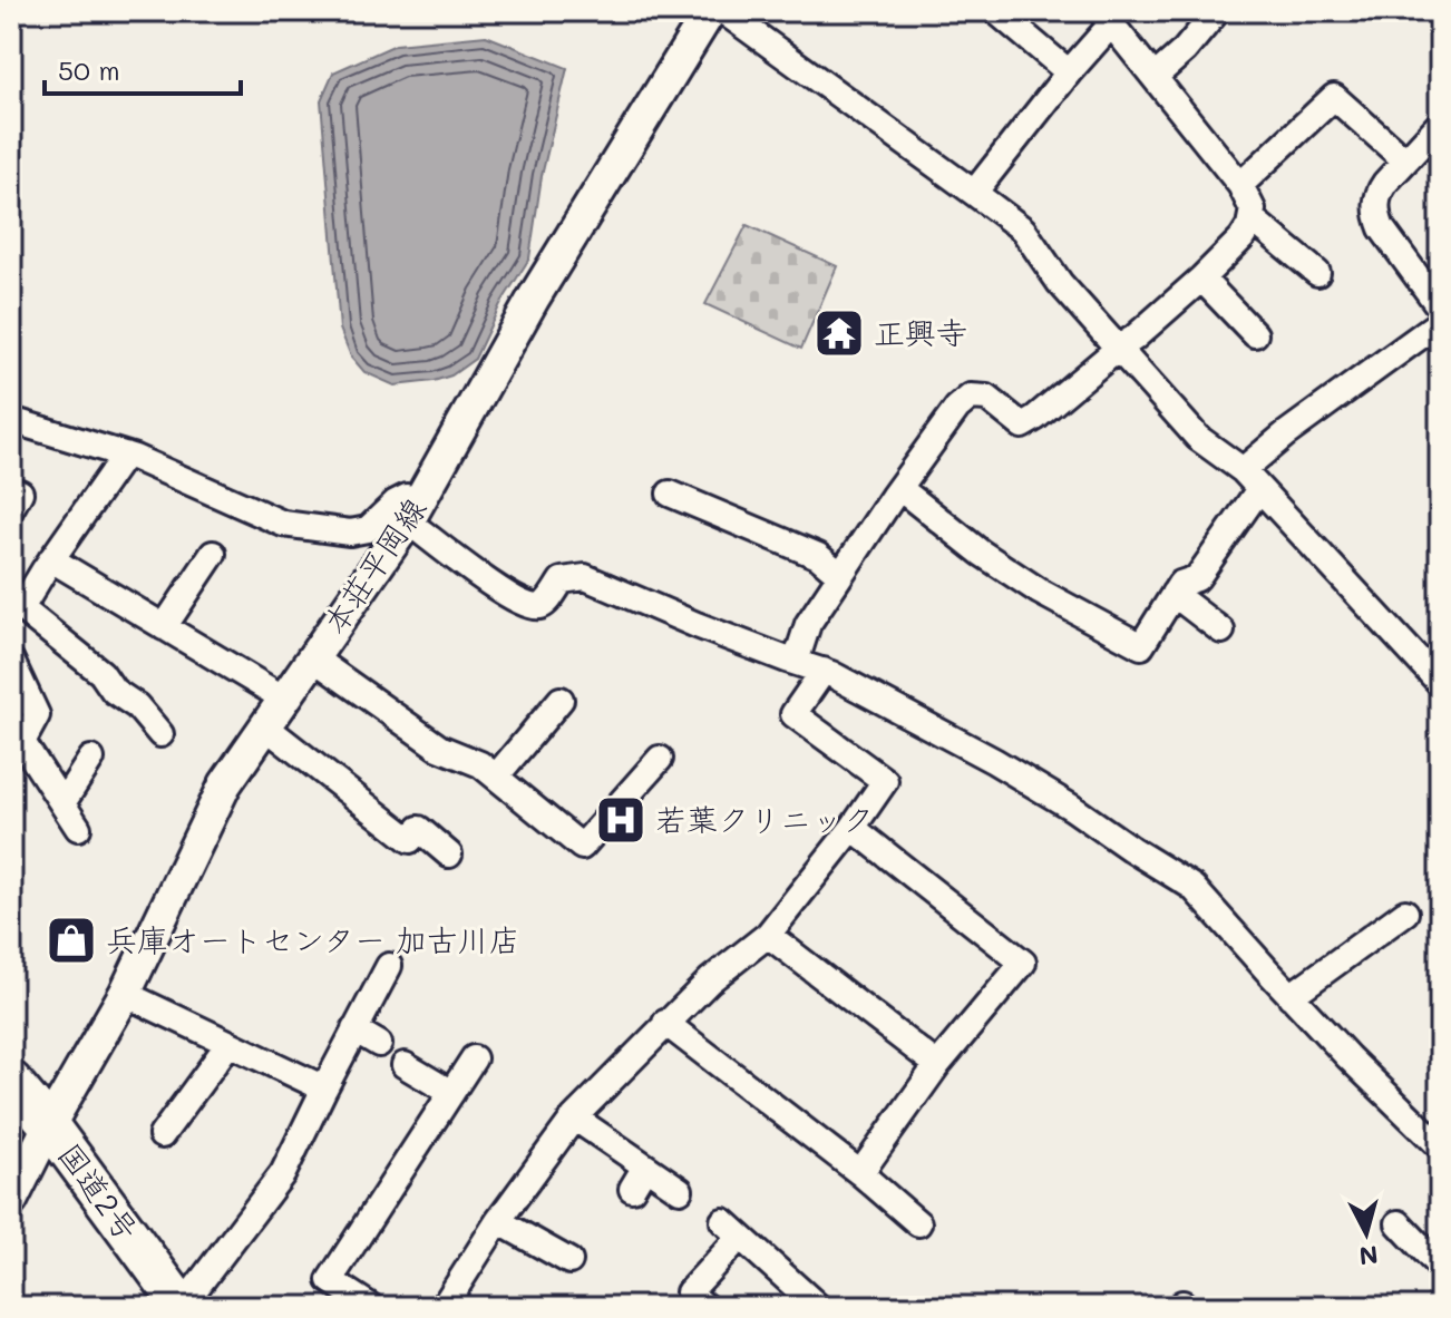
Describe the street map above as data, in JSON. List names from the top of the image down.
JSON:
{
  "streets": {
    "highway": ["国道2号"],
    "main road": ["本荘平岡線"]
  },
  "crossings": [
    ["本荘平岡線", "国道2号"]
  ],
  "places": {
    "temple": ["正興寺"],
    "hospital": ["若葉クリニック"],
    "shop": ["兵庫オートセンター 加古川店"]
  },
  "scale_bar": "50 m",
  "north": "bottom"
}
